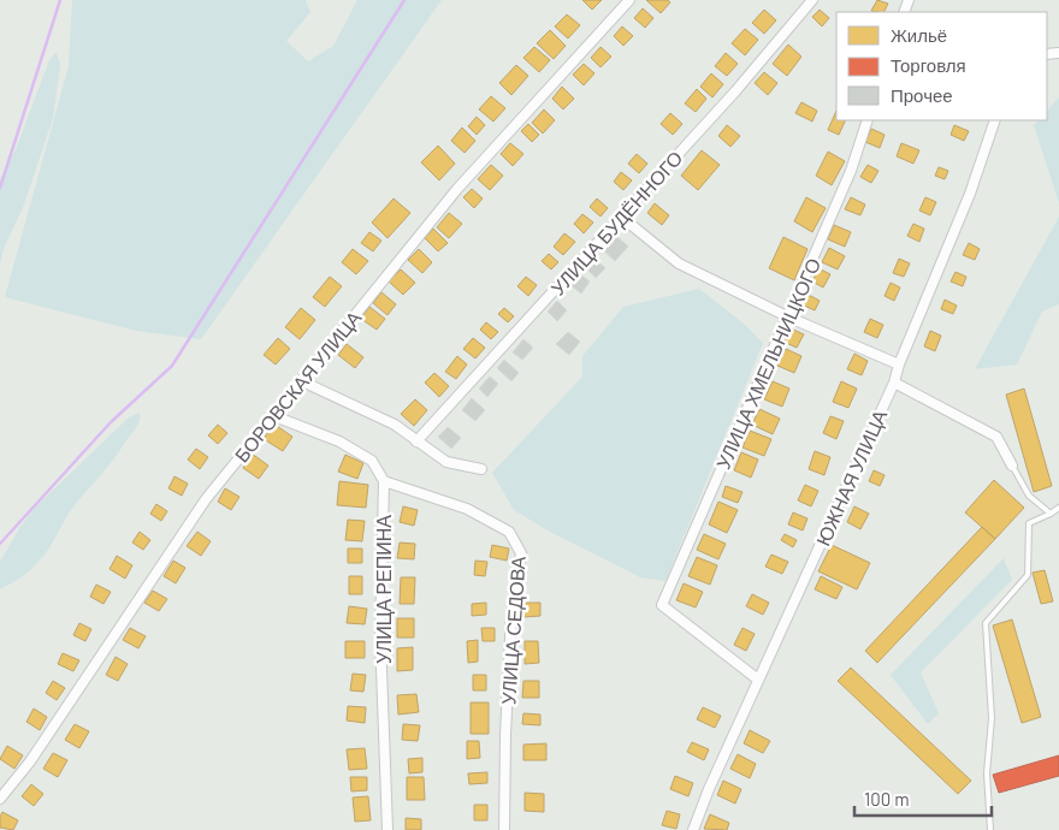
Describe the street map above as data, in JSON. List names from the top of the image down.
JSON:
{
  "streets": {
    "street": [
      "УЛИЦА БУДЁННОГО",
      "УЛИЦА ХМЕЛЬНИЦКОГО",
      "БОРОВСКАЯ УЛИЦА",
      "ЮЖНАЯ УЛИЦА",
      "УЛИЦА РЕПИНА",
      "УЛИЦА СЕДОВА"
    ]
  },
  "crossings": [
    ["УЛИЦА ХМЕЛЬНИЦКОГО", "ЮЖНАЯ УЛИЦА"],
    ["УЛИЦА РЕПИНА", "УЛИЦА СЕДОВА"]
  ],
  "legend": ["Жильё", "Торговля", "Прочее"],
  "scale_bar": "100 m"
}
